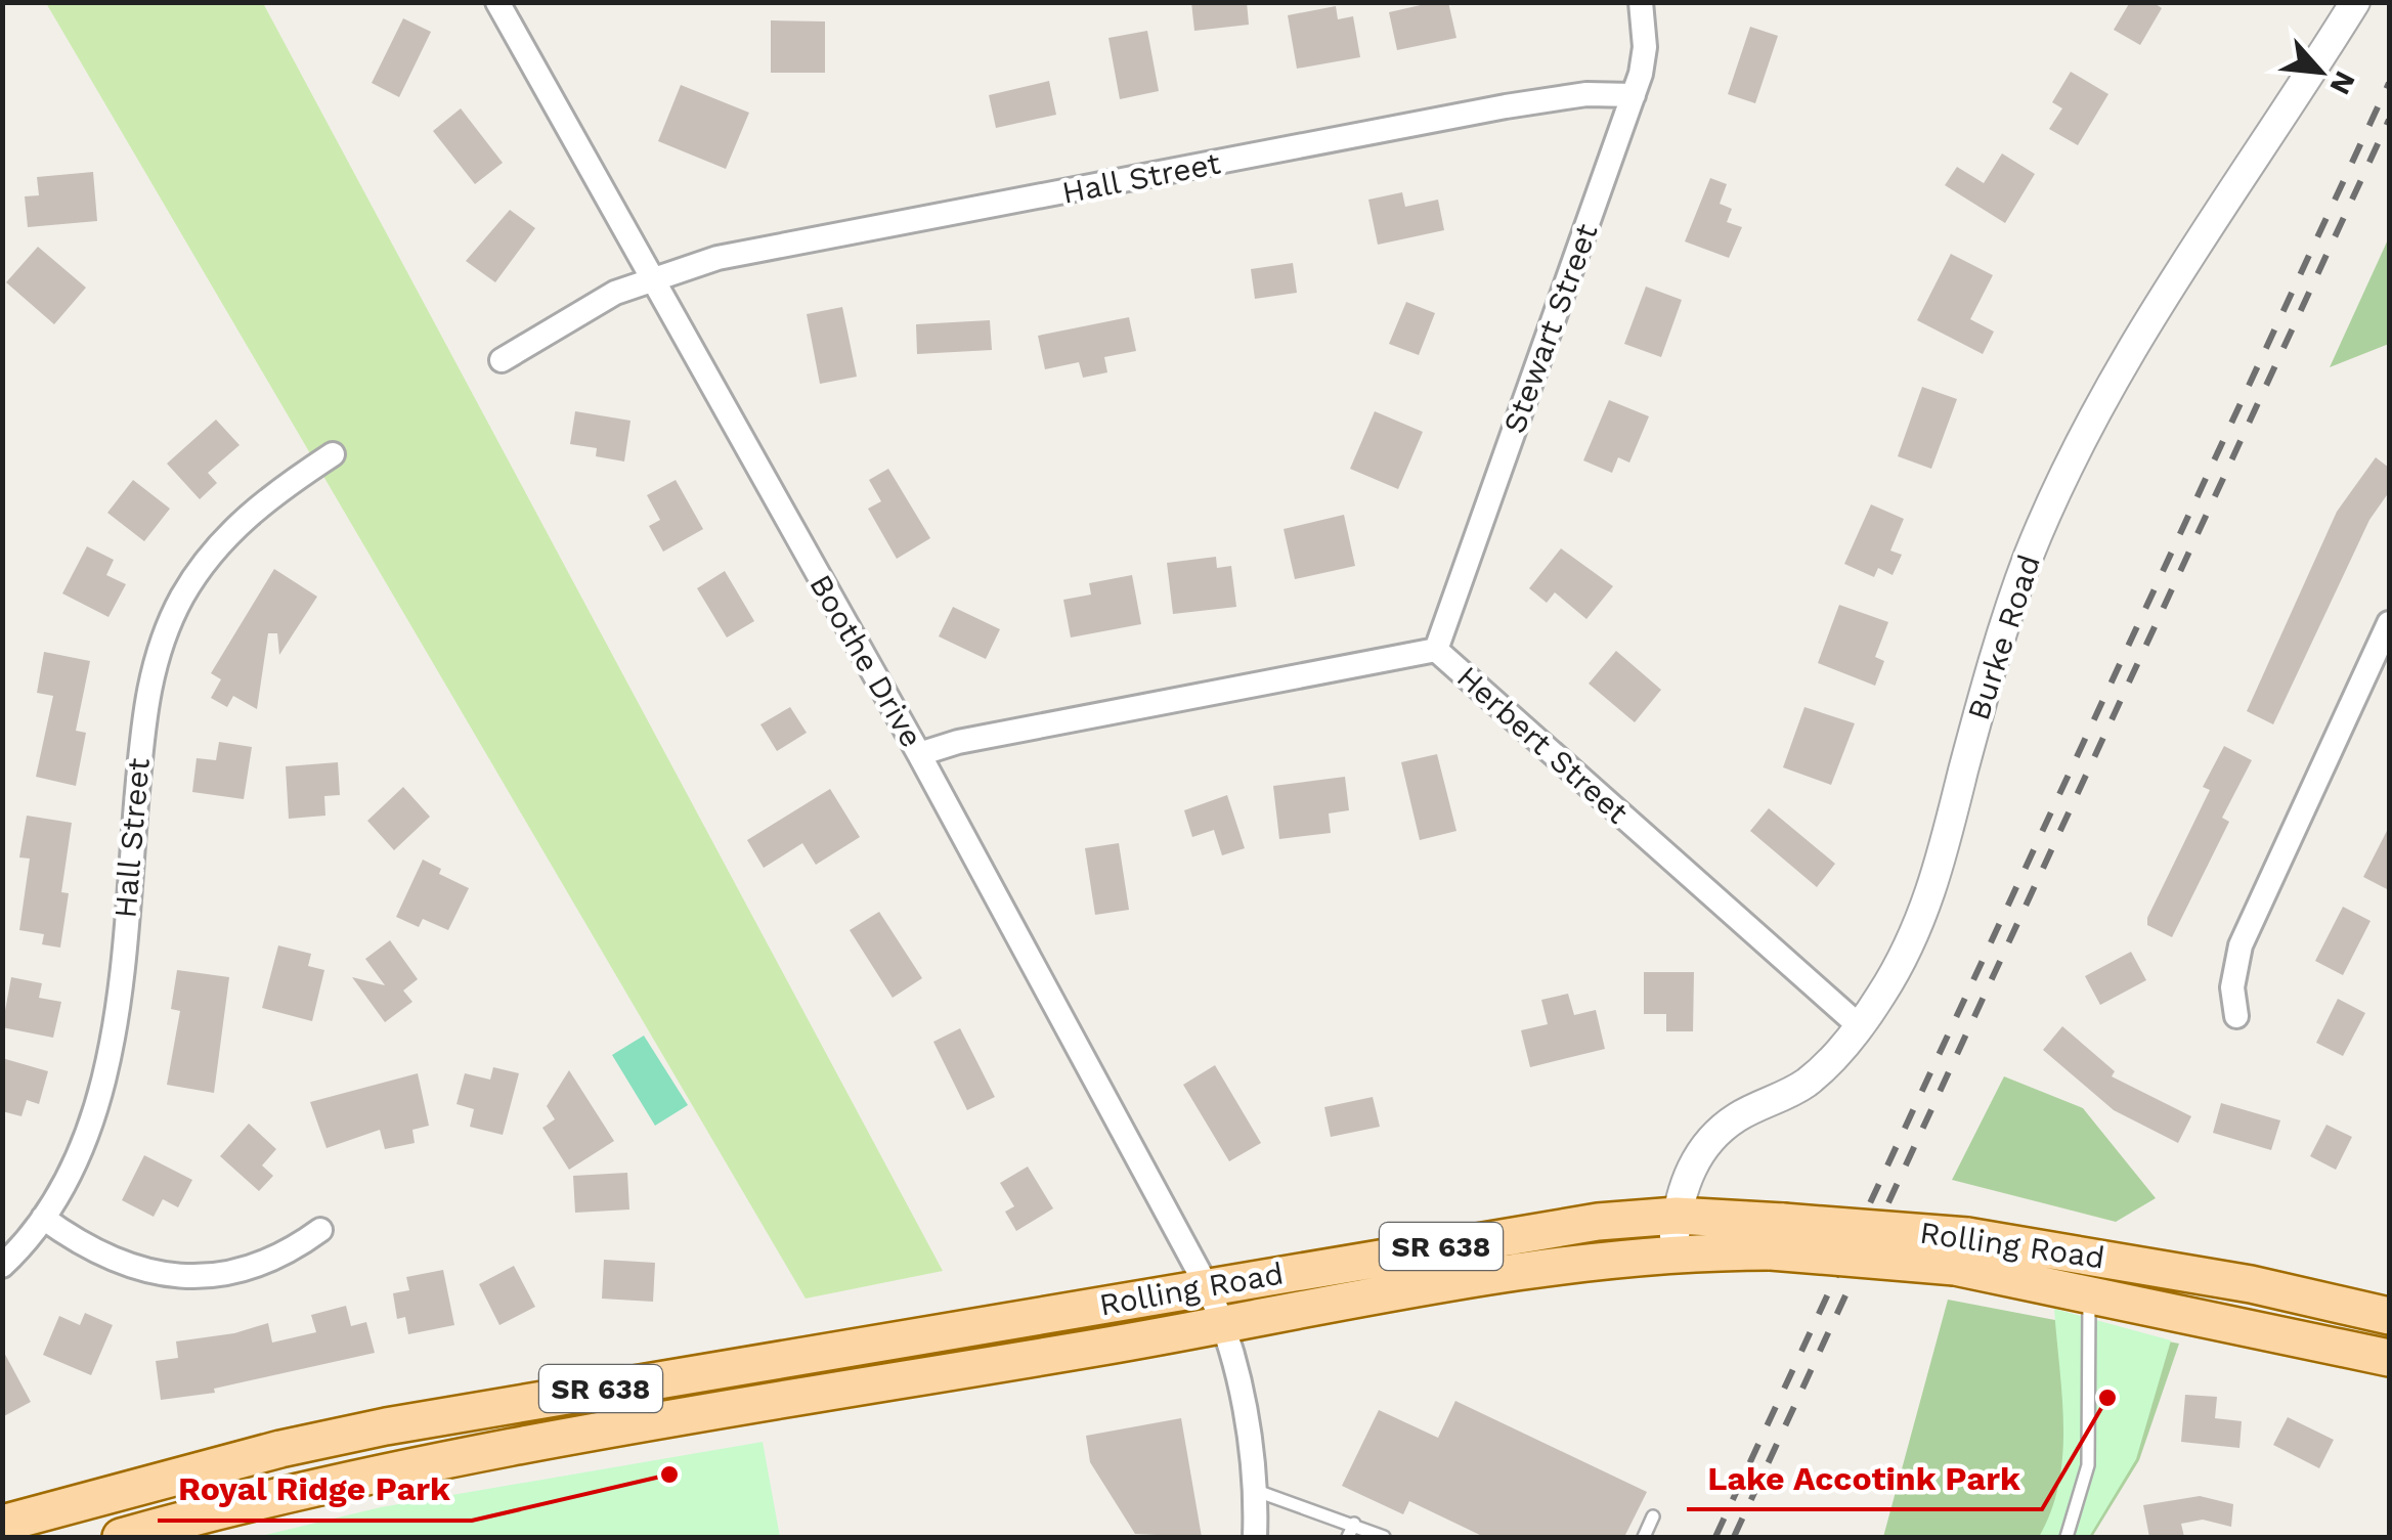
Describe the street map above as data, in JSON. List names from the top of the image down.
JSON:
{
  "streets": {
    "main road": ["Rolling Road", "SR 638"],
    "street": [
      "Hall Street",
      "Stewart Street",
      "Burke Road",
      "Boothe Drive",
      "Herbert Street"
    ]
  },
  "crossings": [
    ["Hall Street", "Stewart Street"],
    ["Hall Street", "Boothe Drive"],
    ["Stewart Street", "Herbert Street"],
    ["Burke Road", "Herbert Street"],
    ["Burke Road", "Rolling Road"],
    ["Boothe Drive", "Herbert Street"],
    ["Boothe Drive", "Rolling Road"]
  ],
  "places": ["Lake Accotink Park", "Royal Ridge Park"],
  "north": "bottom right"
}
